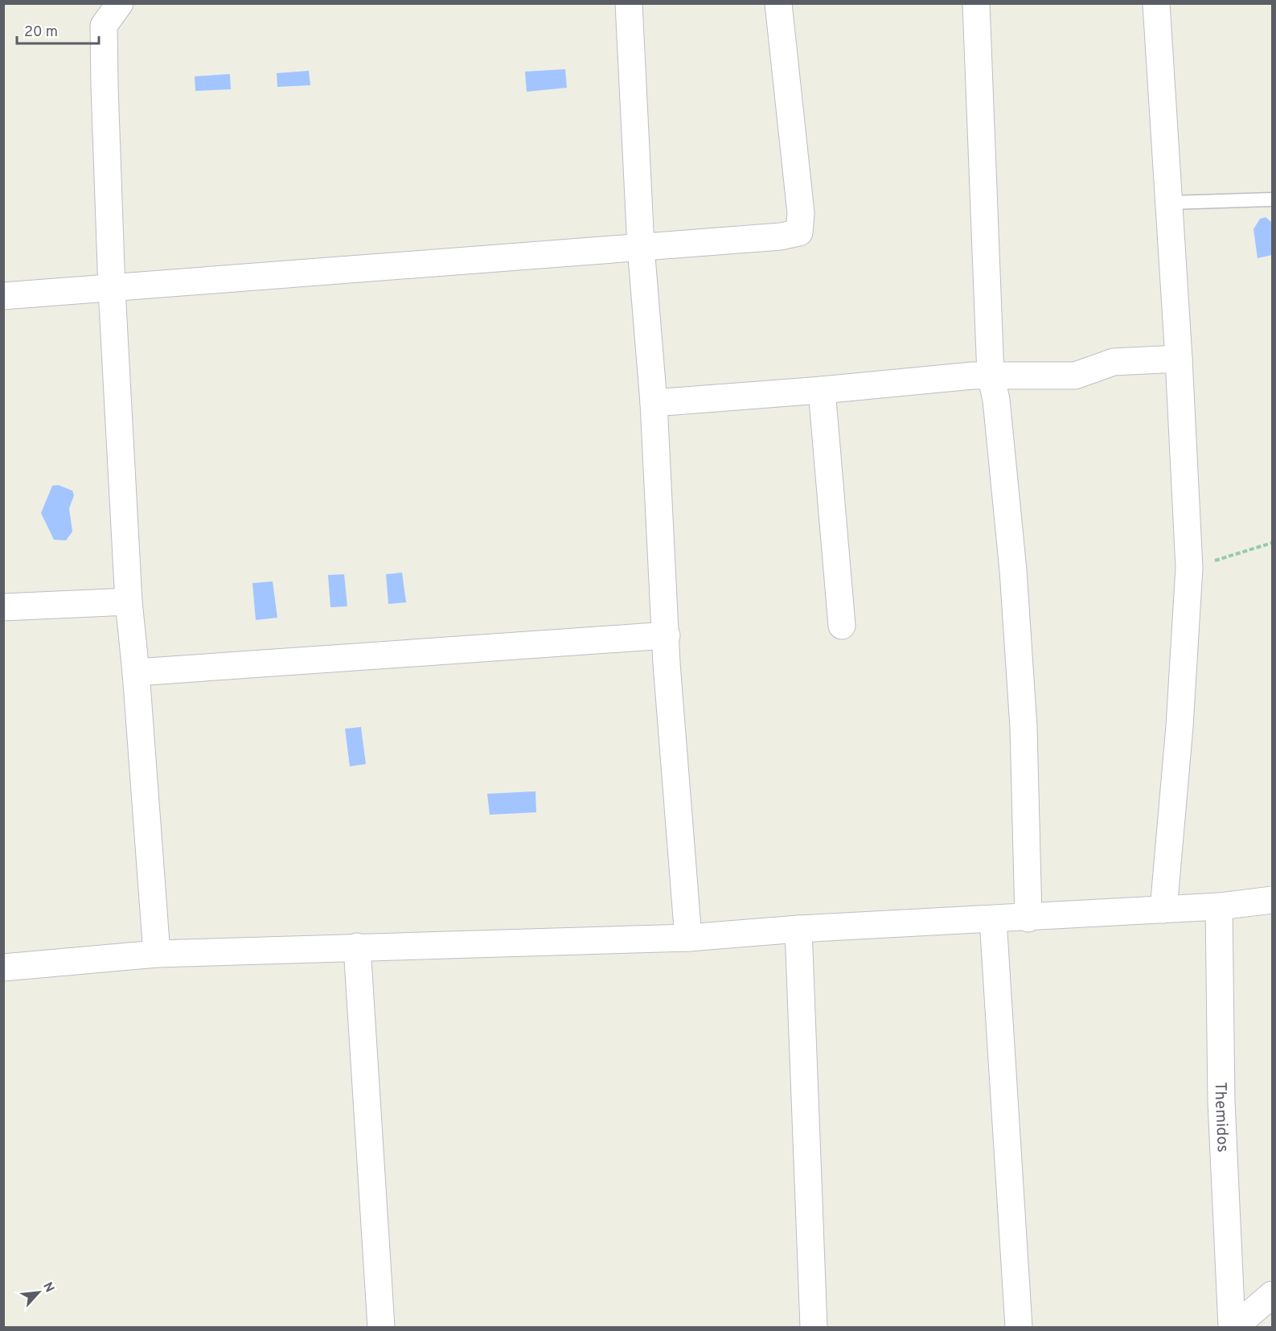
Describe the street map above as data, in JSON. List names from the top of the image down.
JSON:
{
  "streets": {
    "street": ["Themidos"]
  },
  "scale_bar": "20 m",
  "north": "top right"
}
